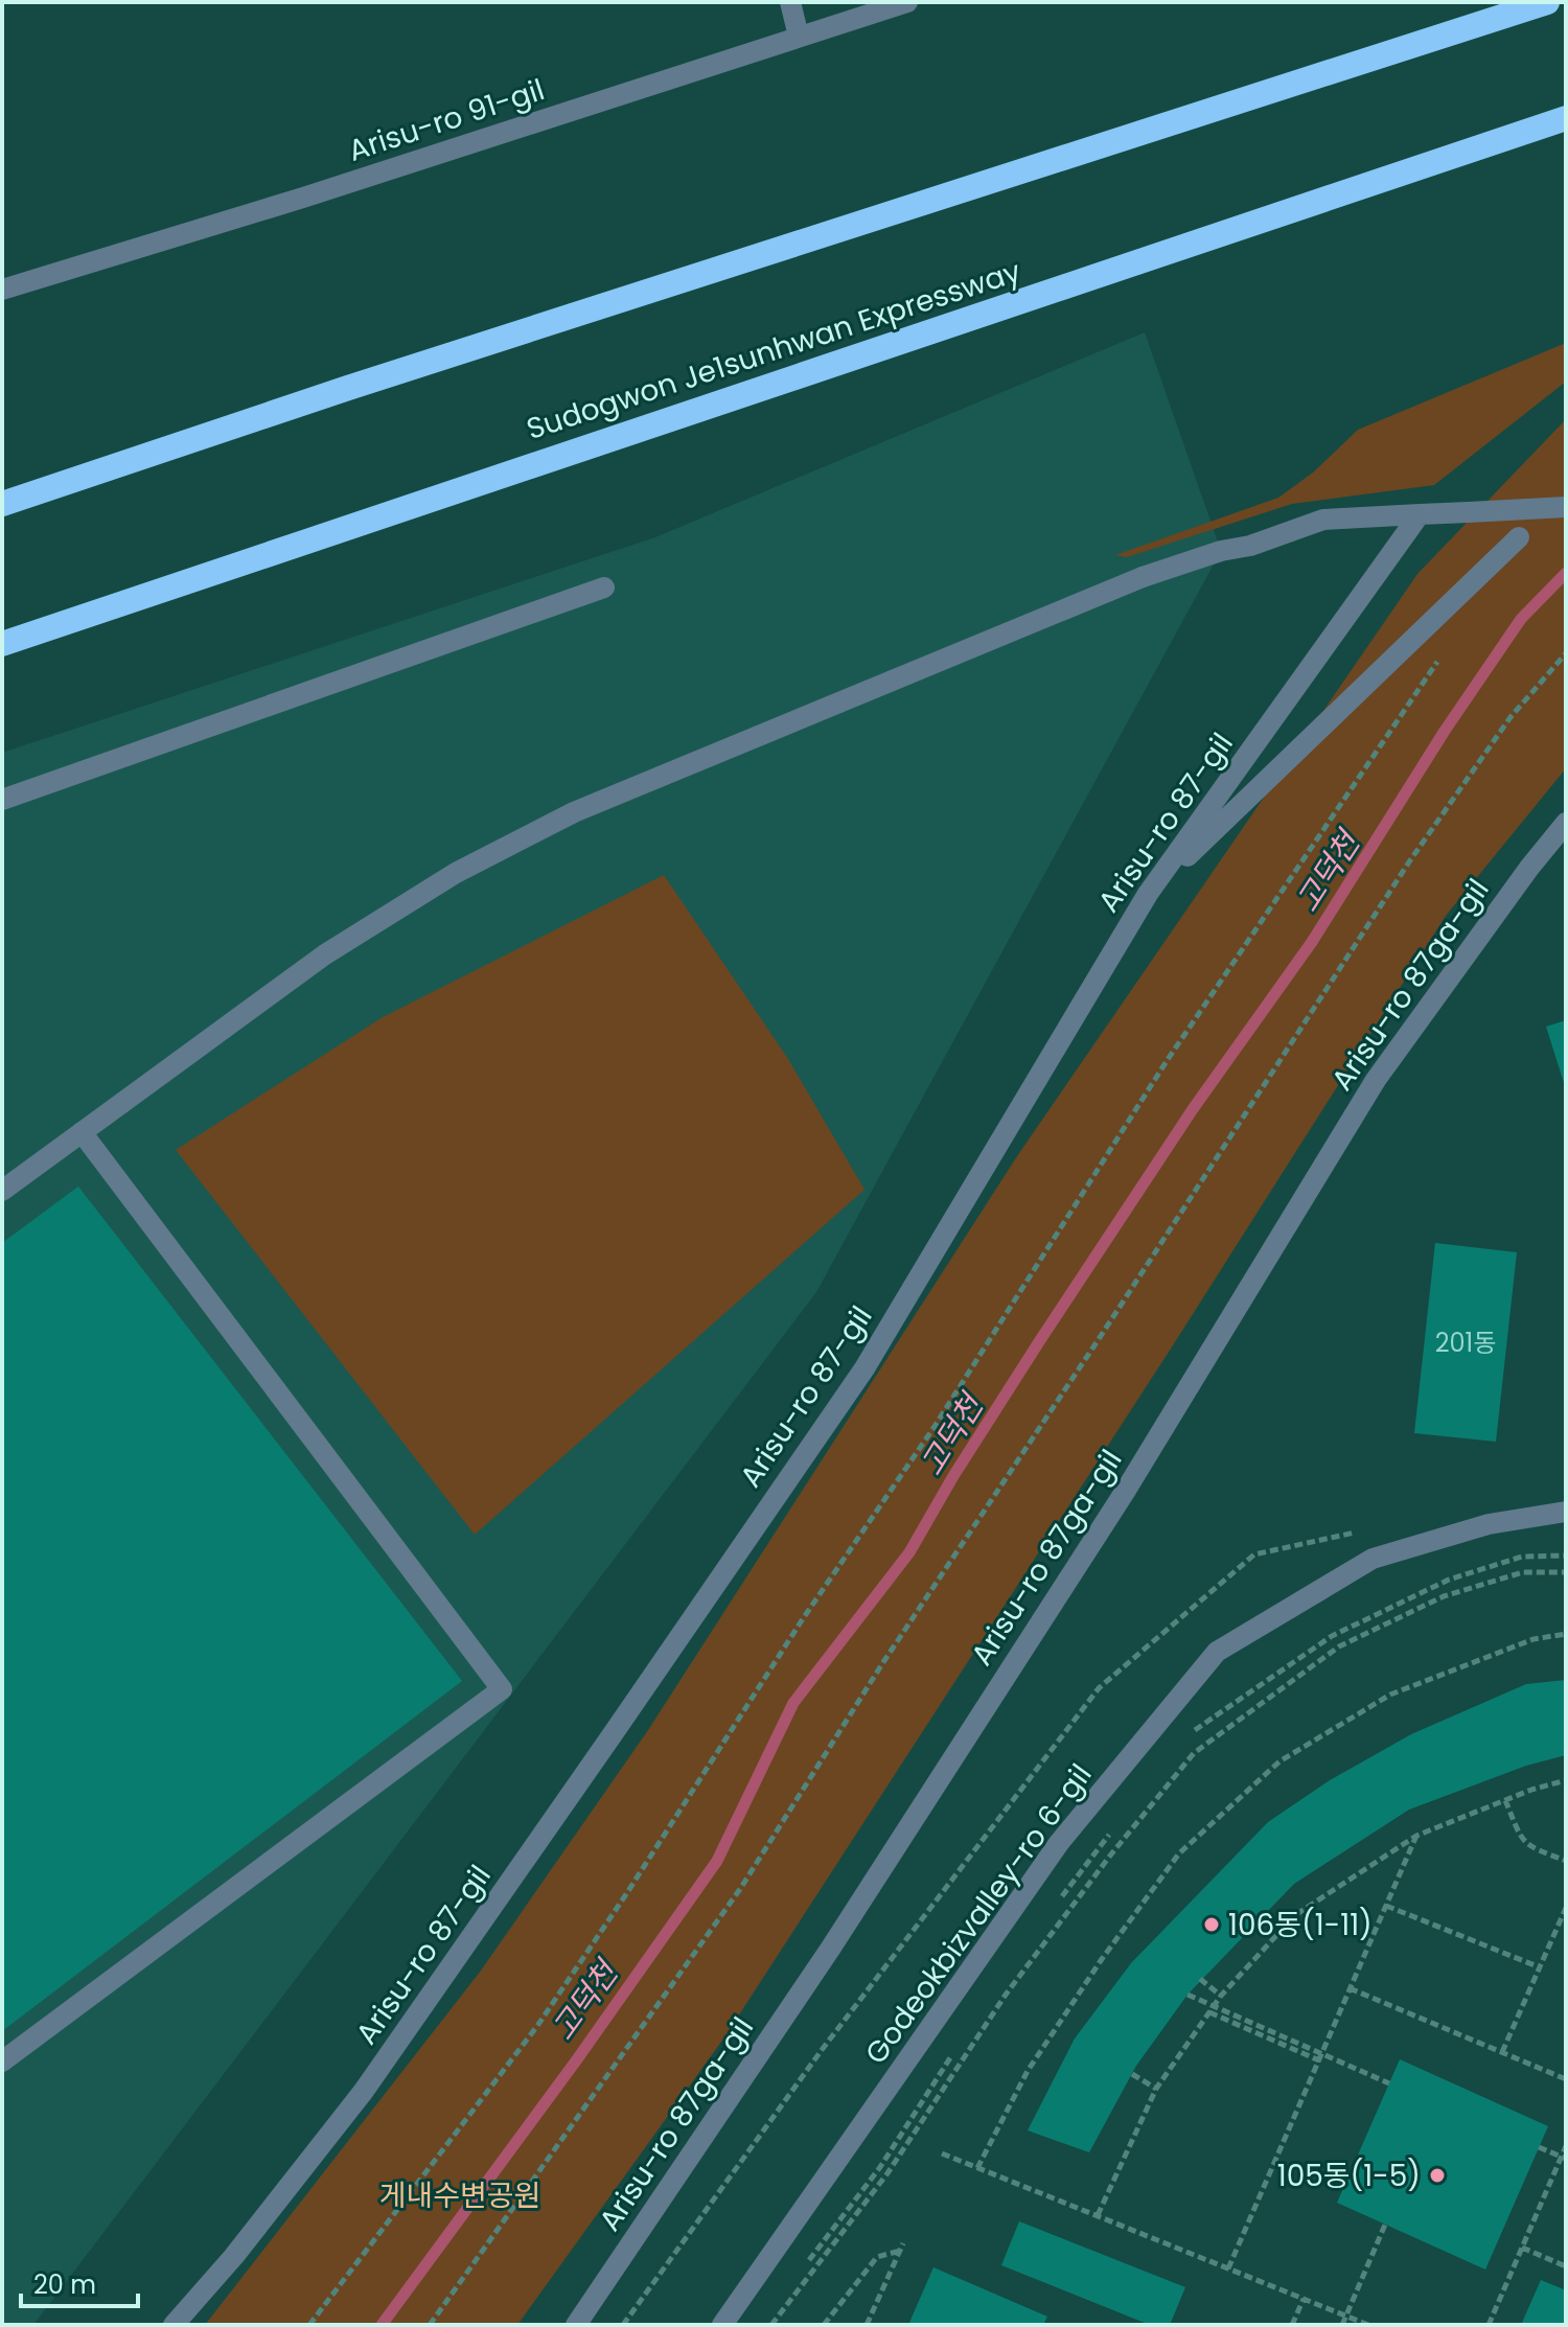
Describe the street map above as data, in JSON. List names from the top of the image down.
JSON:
{
  "streets": {
    "highway": ["Sudogwon Je1sunhwan Expressway"],
    "street": [
      "Arisu-ro 91-gil",
      "Arisu-ro 87-gil",
      "Arisu-ro 87ga-gil",
      "Godeokbizvalley-ro 6-gil"
    ]
  },
  "water": ["고덕천"],
  "parks": ["게내수변공원"],
  "places": ["106동(1-11)", "105동(1-5)"],
  "house_numbers": ["201동"],
  "scale_bar": "20 m"
}
